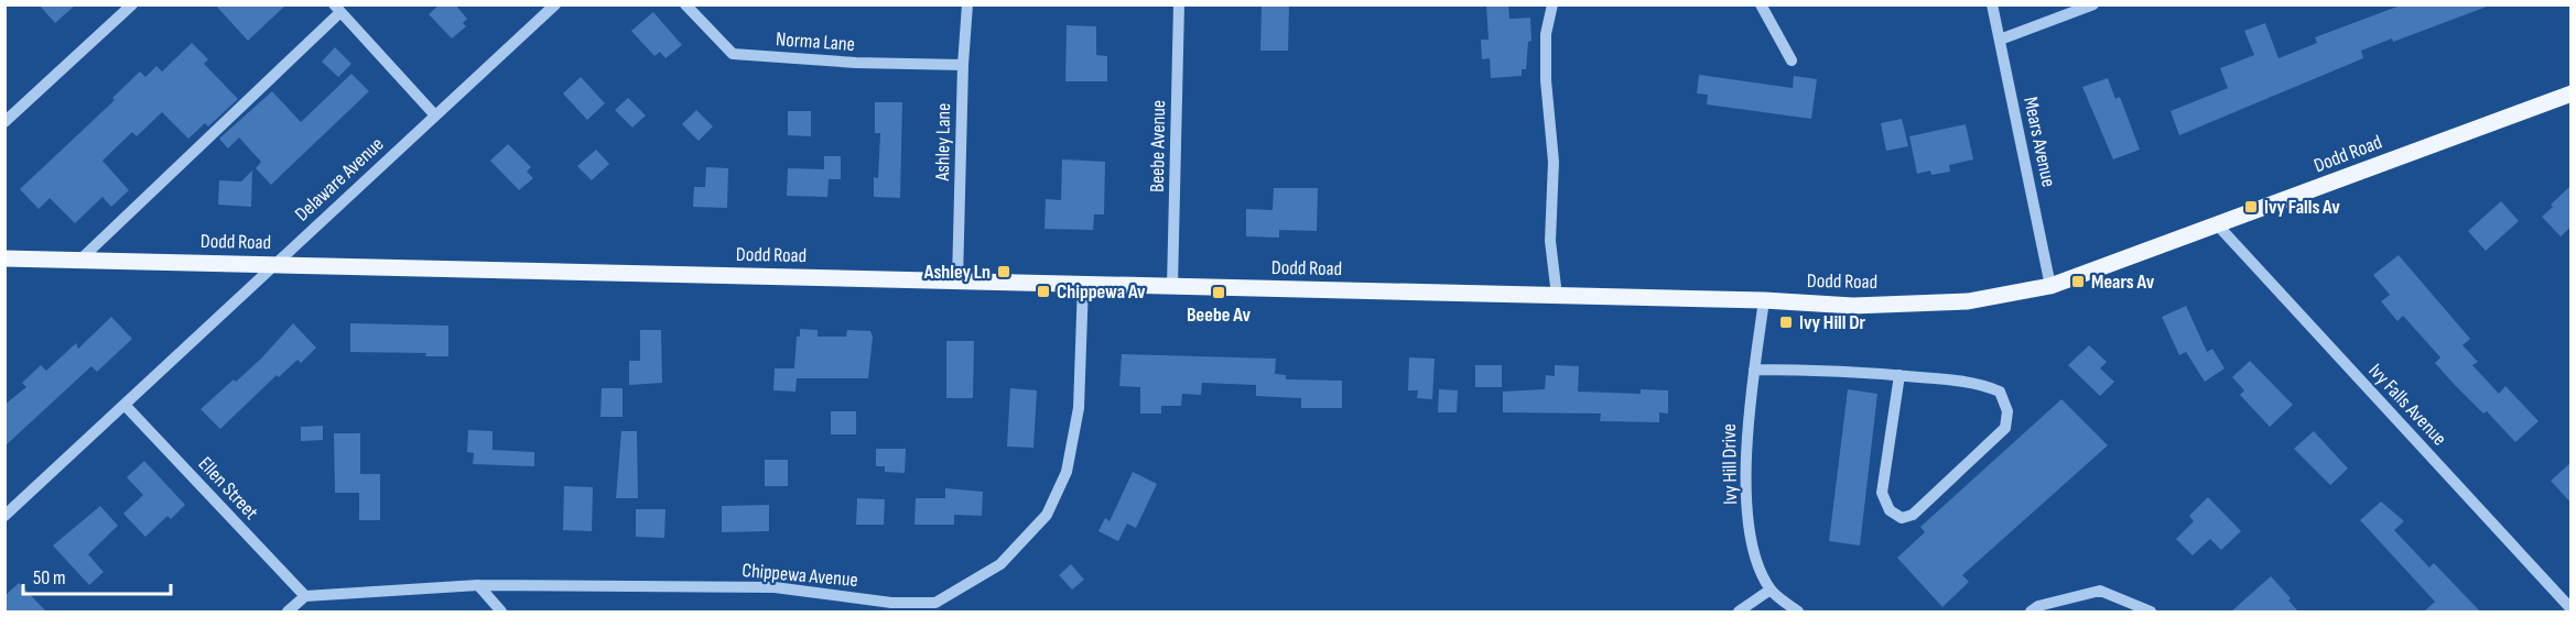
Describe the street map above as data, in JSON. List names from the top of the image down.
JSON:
{
  "streets": {
    "main road": ["Dodd Road"],
    "street": [
      "Norma Lane",
      "Ashley Lane",
      "Mears Avenue",
      "Beebe Avenue",
      "Delaware Avenue",
      "Ivy Falls Avenue",
      "Ivy Hill Drive",
      "Ellen Street",
      "Chippewa Avenue"
    ]
  },
  "crossings": [
    ["Norma Lane", "Ashley Lane"],
    ["Ashley Lane", "Dodd Road"],
    ["Mears Avenue", "Dodd Road"],
    ["Beebe Avenue", "Dodd Road"],
    ["Dodd Road", "Delaware Avenue"],
    ["Dodd Road", "Ivy Falls Avenue"],
    ["Dodd Road", "Ivy Hill Drive"],
    ["Dodd Road", "Chippewa Avenue"],
    ["Delaware Avenue", "Ellen Street"],
    ["Ellen Street", "Chippewa Avenue"]
  ],
  "places": {
    "transit": [
      "Ivy Falls Av",
      "Ashley Ln",
      "Mears Av",
      "Chippewa Av",
      "Beebe Av",
      "Ivy Hill Dr"
    ]
  },
  "scale_bar": "50 m"
}
